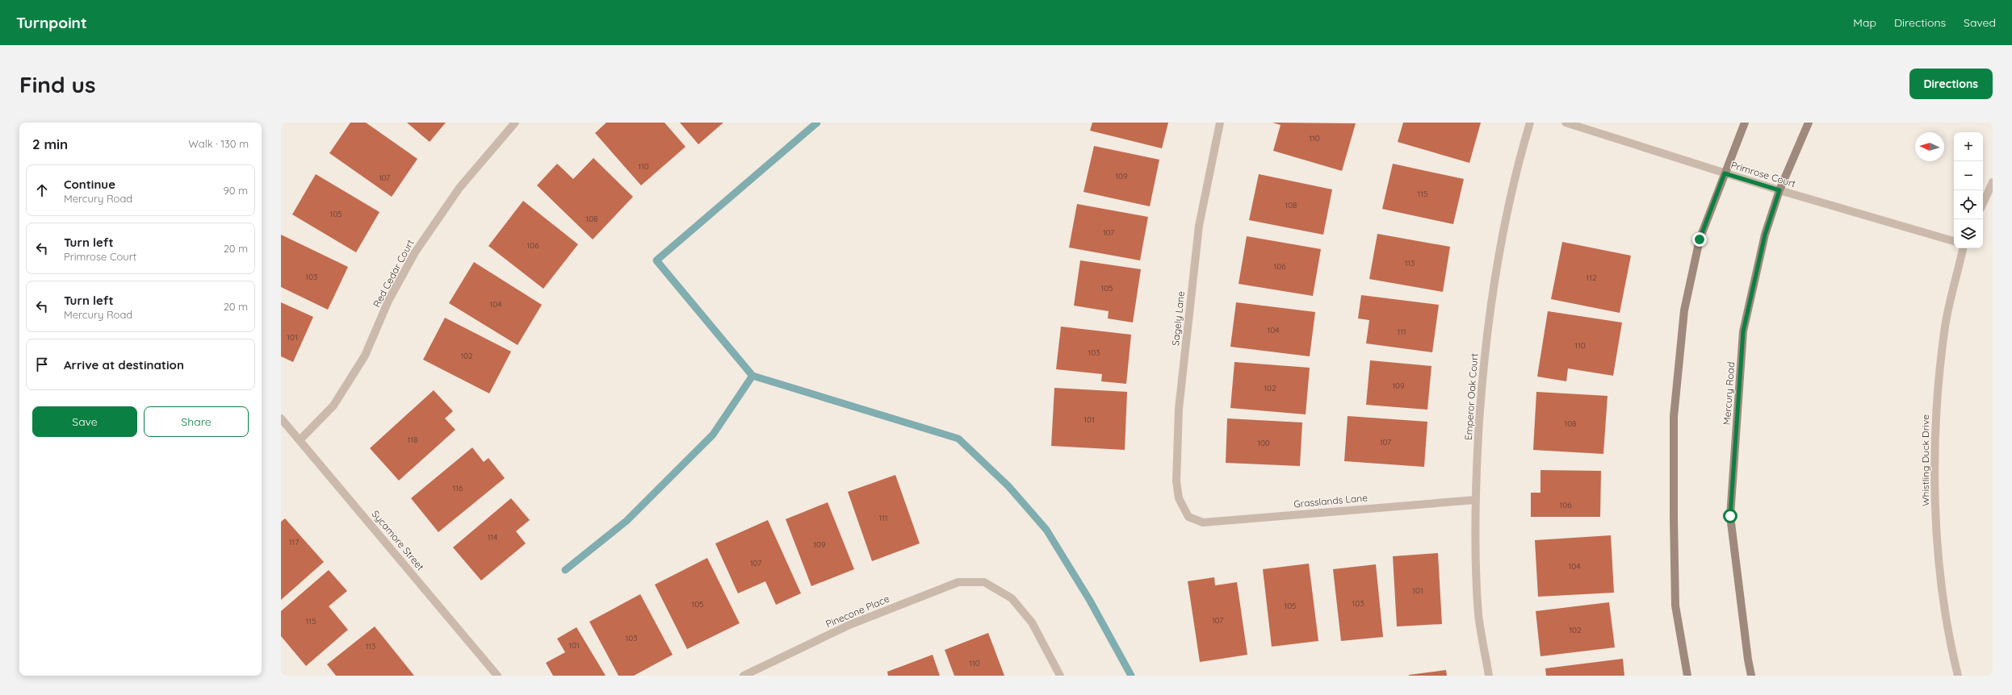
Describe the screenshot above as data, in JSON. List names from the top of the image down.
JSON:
{
  "streets": {
    "main road": ["Mercury Road"],
    "street": [
      "Primrose Court",
      "Red Cedar Court",
      "Sagely Lane",
      "Emperor Oak Court",
      "Whistling Duck Drive",
      "Grasslands Lane",
      "Sycamore Street",
      "Pinecone Place"
    ]
  },
  "crossings": [
    ["Primrose Court", "Mercury Road"],
    ["Red Cedar Court", "Sycamore Street"],
    ["Sagely Lane", "Grasslands Lane"],
    ["Emperor Oak Court", "Grasslands Lane"]
  ],
  "house_numbers": [
    "110",
    "110",
    "109",
    "107",
    "115",
    "108",
    "105",
    "108",
    "107",
    "106",
    "113",
    "106",
    "103",
    "112",
    "105",
    "104",
    "104",
    "111",
    "101",
    "110",
    "103",
    "102",
    "109",
    "102",
    "101",
    "108",
    "118",
    "107",
    "100",
    "116",
    "106",
    "111",
    "114",
    "117",
    "109",
    "107",
    "104",
    "101",
    "103",
    "105",
    "105",
    "107",
    "115",
    "102",
    "103",
    "101",
    "113",
    "110"
  ],
  "north": "left",
  "page": {
    "header": "Turnpoint",
    "nav": ["Map", "Directions", "Saved"],
    "buttons": [
      "Directions",
      ["Save", "Share"]
    ],
    "title": "Find us",
    "heading": ["2 min", "Walk · 130 m"],
    "map_buttons": ["+", "−"],
    "list": [
      ["Continue", "Mercury Road", "90 m"],
      ["Turn left", "Primrose Court", "20 m"],
      ["Turn left", "Mercury Road", "20 m"],
      "Arrive at destination"
    ]
  }
}
